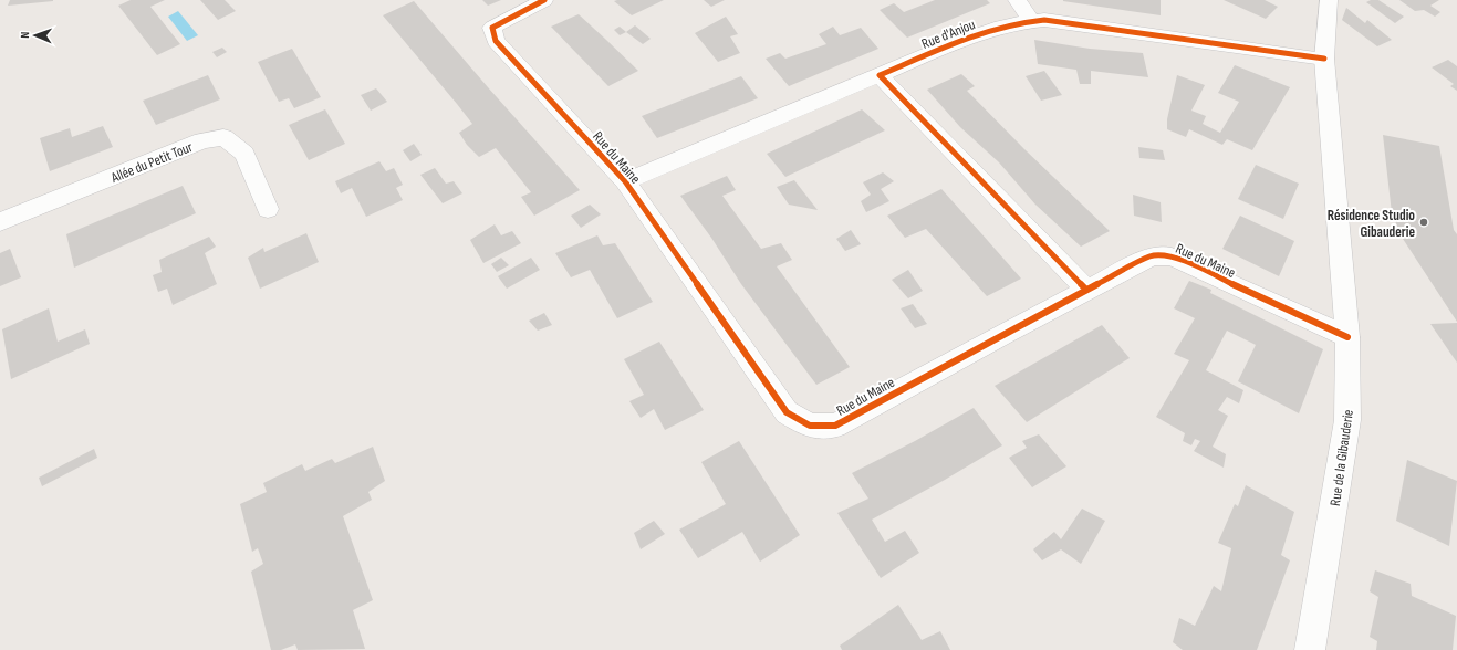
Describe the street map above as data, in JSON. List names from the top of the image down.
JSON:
{
  "streets": {
    "street": [
      "Rue d'Anjou",
      "Rue du Maine",
      "Allée du Petit Tour",
      "Rue de la Gibauderie"
    ]
  },
  "crossings": [
    ["Rue d'Anjou", "Rue du Maine"],
    ["Rue d'Anjou", "Rue de la Gibauderie"],
    ["Rue du Maine", "Rue de la Gibauderie"]
  ],
  "places": ["Résidence Studio Gibauderie"],
  "north": "left"
}
